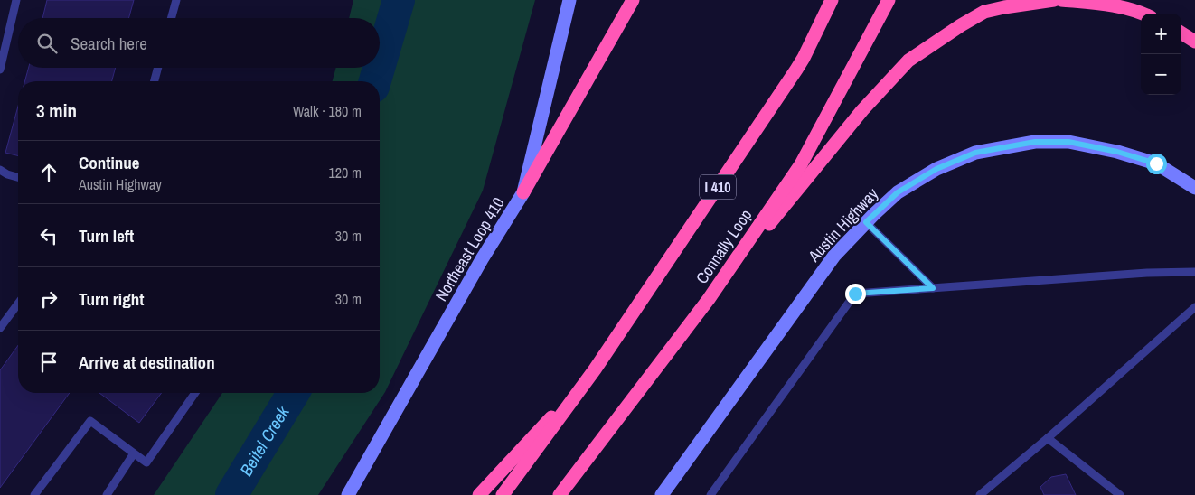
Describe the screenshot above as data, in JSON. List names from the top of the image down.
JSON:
{
  "streets": {
    "highway": ["I 410", "Connally Loop"],
    "main road": ["Austin Highway", "Northeast Loop 410"]
  },
  "water": ["Beitel Creek"],
  "page": {
    "map_buttons": ["+", "−"],
    "search": "Search here",
    "heading": ["3 min", "Walk · 180 m"],
    "list": [
      ["Continue", "Austin Highway", "120 m"],
      ["Turn left", "30 m"],
      ["Turn right", "30 m"],
      "Arrive at destination"
    ]
  }
}
